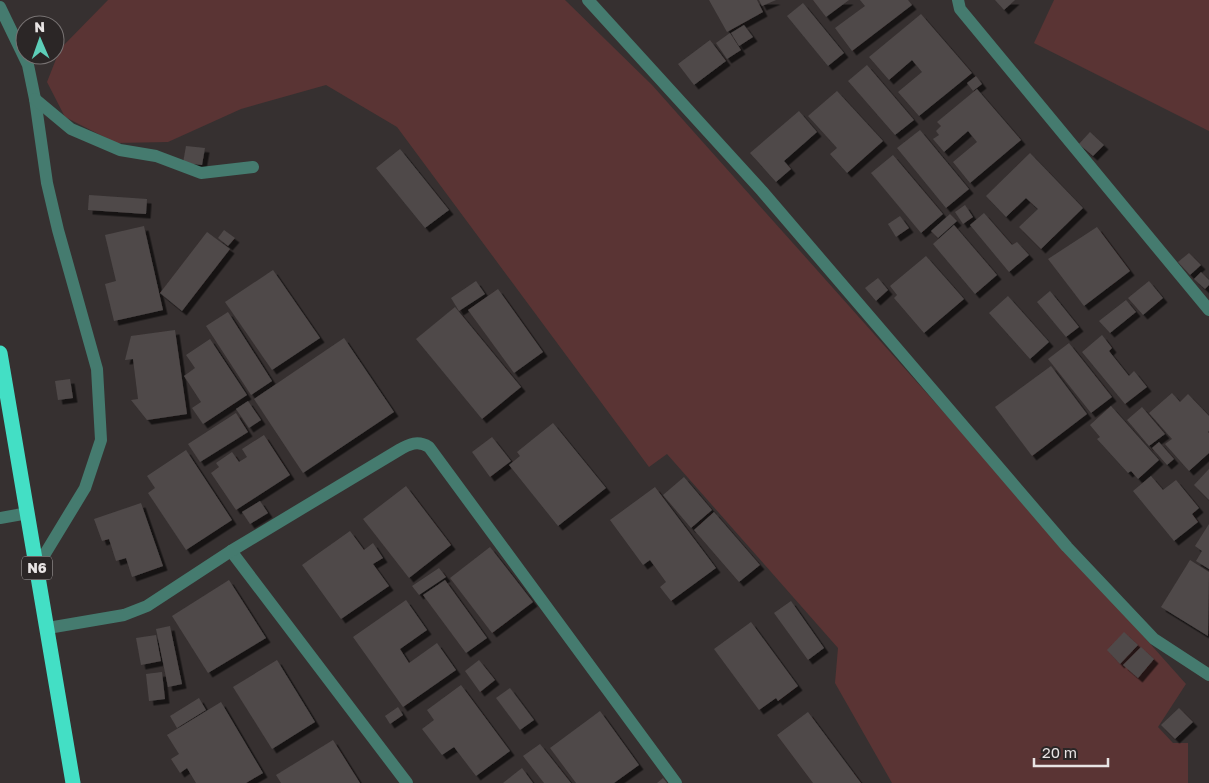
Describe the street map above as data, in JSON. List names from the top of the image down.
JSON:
{
  "streets": {
    "highway": ["N6"]
  },
  "scale_bar": "20 m",
  "north": "top"
}
